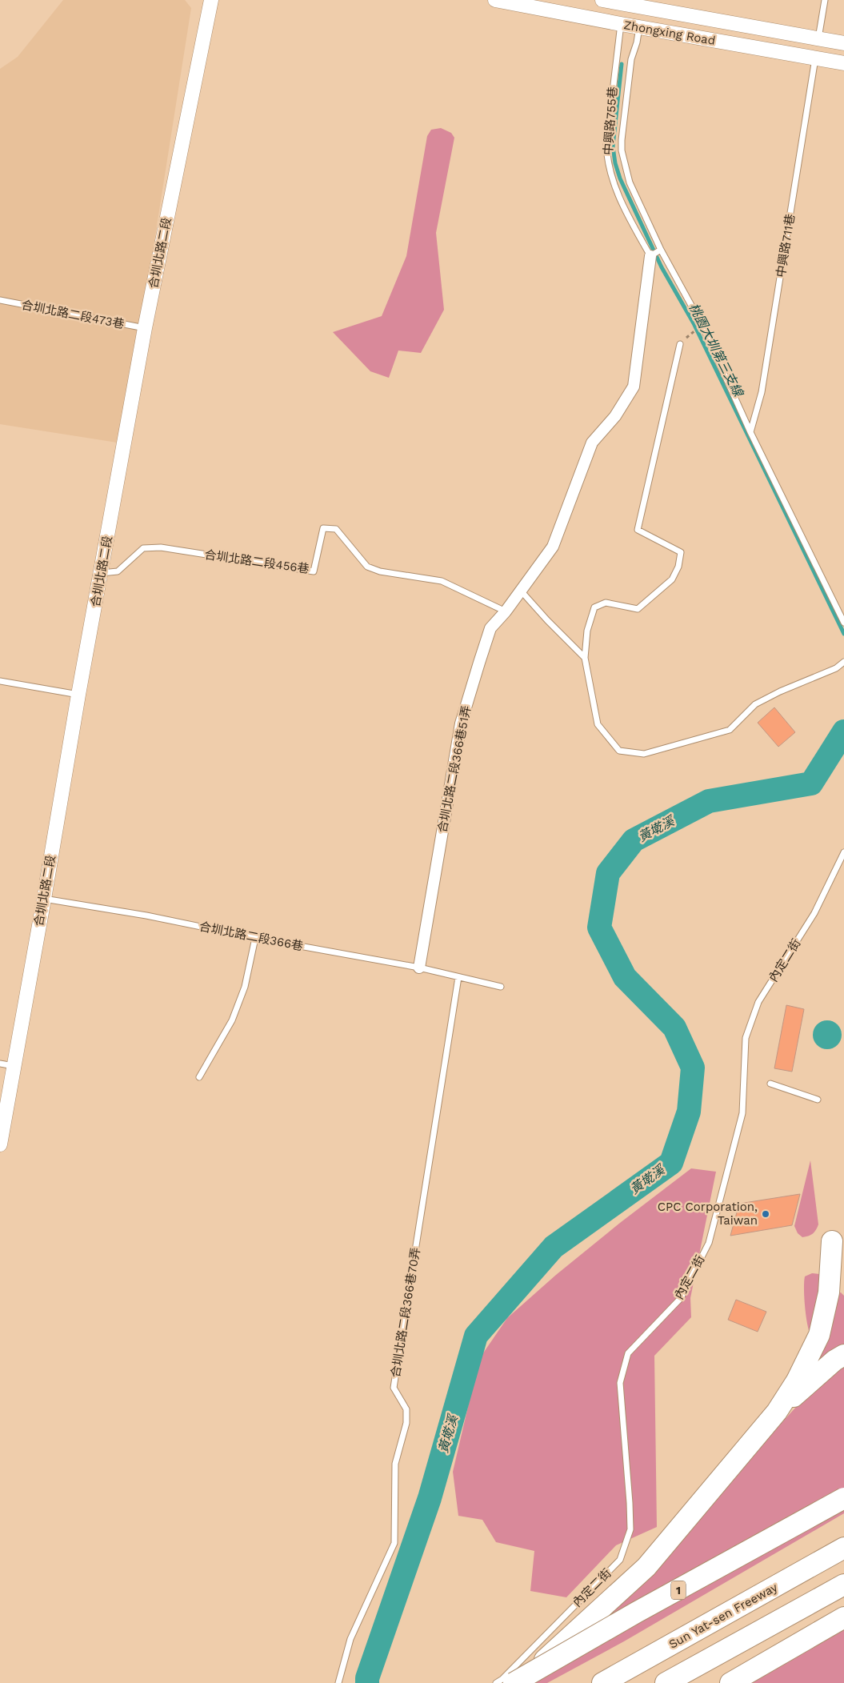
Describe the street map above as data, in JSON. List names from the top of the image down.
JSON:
{
  "streets": {
    "highway": ["1", "Sun Yat-sen Freeway"],
    "street": ["Zhongxing Road", "合圳北路二段", "合圳北路二段366巷51弄"],
    "lane": [
      "中興路755巷",
      "中興路711巷",
      "合圳北路二段473巷",
      "合圳北路二段456巷",
      "合圳北路二段366巷",
      "內定二街",
      "合圳北路二段366巷70弄"
    ]
  },
  "crossings": [
    ["Zhongxing Road", "中興路755巷"],
    ["Zhongxing Road", "中興路711巷"],
    ["中興路755巷", "合圳北路二段366巷51弄"],
    ["合圳北路二段", "合圳北路二段473巷"],
    ["合圳北路二段", "合圳北路二段456巷"],
    ["合圳北路二段", "合圳北路二段366巷"],
    ["合圳北路二段456巷", "合圳北路二段366巷51弄"],
    ["合圳北路二段366巷51弄", "合圳北路二段366巷"],
    ["合圳北路二段366巷", "合圳北路二段366巷70弄"]
  ],
  "water": ["桃園大圳第三支線", "黃墘溪"],
  "places": ["CPC Corporation, Taiwan"]
}
